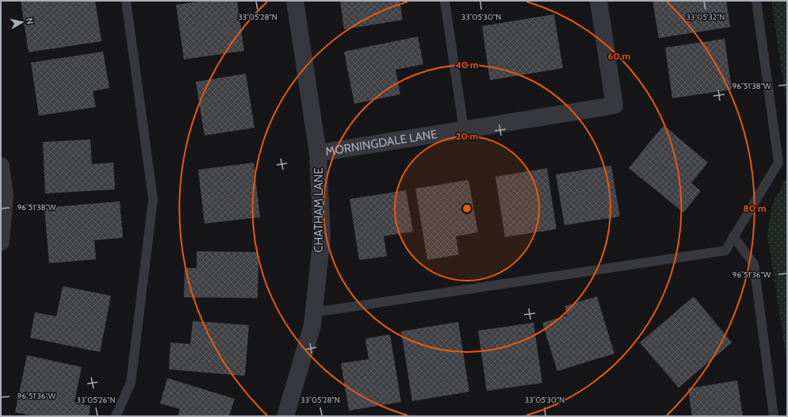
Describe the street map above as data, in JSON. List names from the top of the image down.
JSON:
{
  "streets": {
    "street": ["MORNINGDALE LANE", "CHATHAM LANE"]
  },
  "crossings": [
    ["MORNINGDALE LANE", "CHATHAM LANE"]
  ],
  "north": "right",
  "coordinates": [
    "33°05'28\"N",
    "33°05'30\"N",
    "33°05'32\"N",
    "96°51'38\"W",
    "96°51'36\"W",
    "33°05'26\"N"
  ],
  "rings": [
    "60 m",
    "40 m",
    "20 m",
    "80 m"
  ]
}
